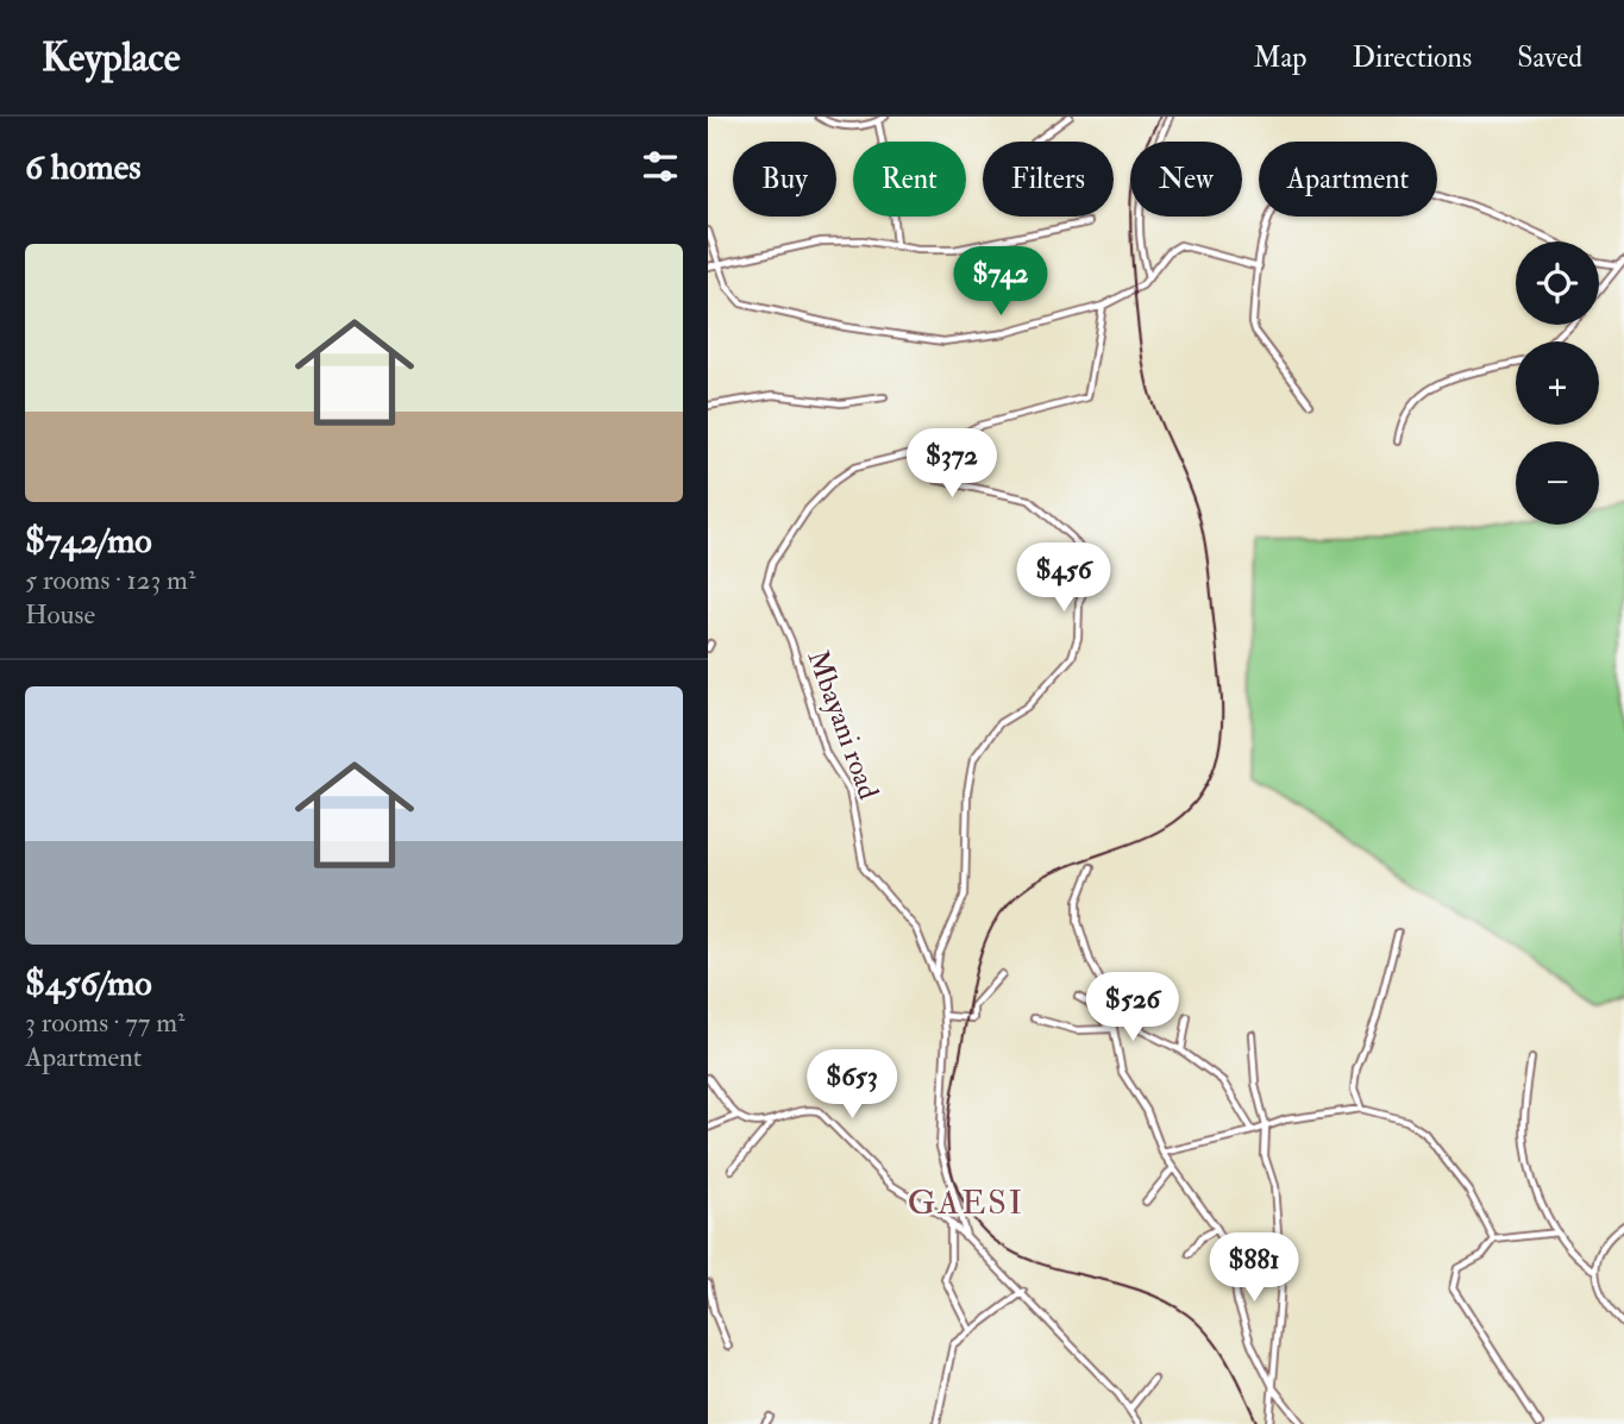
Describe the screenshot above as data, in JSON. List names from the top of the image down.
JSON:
{
  "streets": {
    "street": ["Mbayani road"]
  },
  "districts": ["GAESI"],
  "page": {
    "header": "Keyplace",
    "nav": ["Map", "Directions", "Saved"],
    "heading": "6 homes",
    "chip": [
      "Buy",
      "Rent",
      "Filters",
      "New",
      "Apartment"
    ],
    "list": [
      {
        "name": "$742/mo",
        "note": "5 rooms · 123 m² · House"
      },
      {
        "name": "$456/mo",
        "note": "3 rooms · 77 m² · Apartment"
      }
    ],
    "map_buttons": ["+", "−"],
    "price": [
      "$742",
      "$372",
      "$456",
      "$526",
      "$653",
      "$881"
    ]
  }
}
